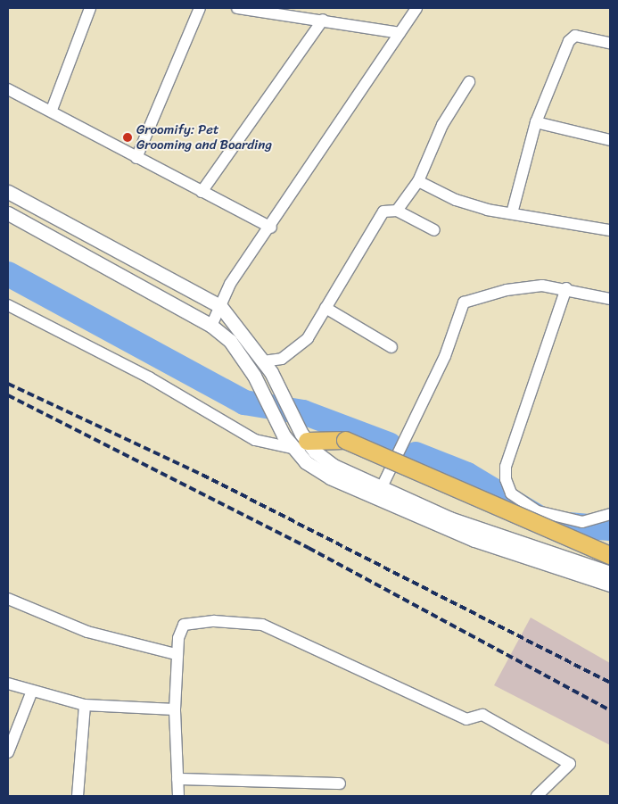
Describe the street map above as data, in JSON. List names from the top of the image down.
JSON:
{
  "places": ["Groomify: Pet Grooming and Boarding"]
}
